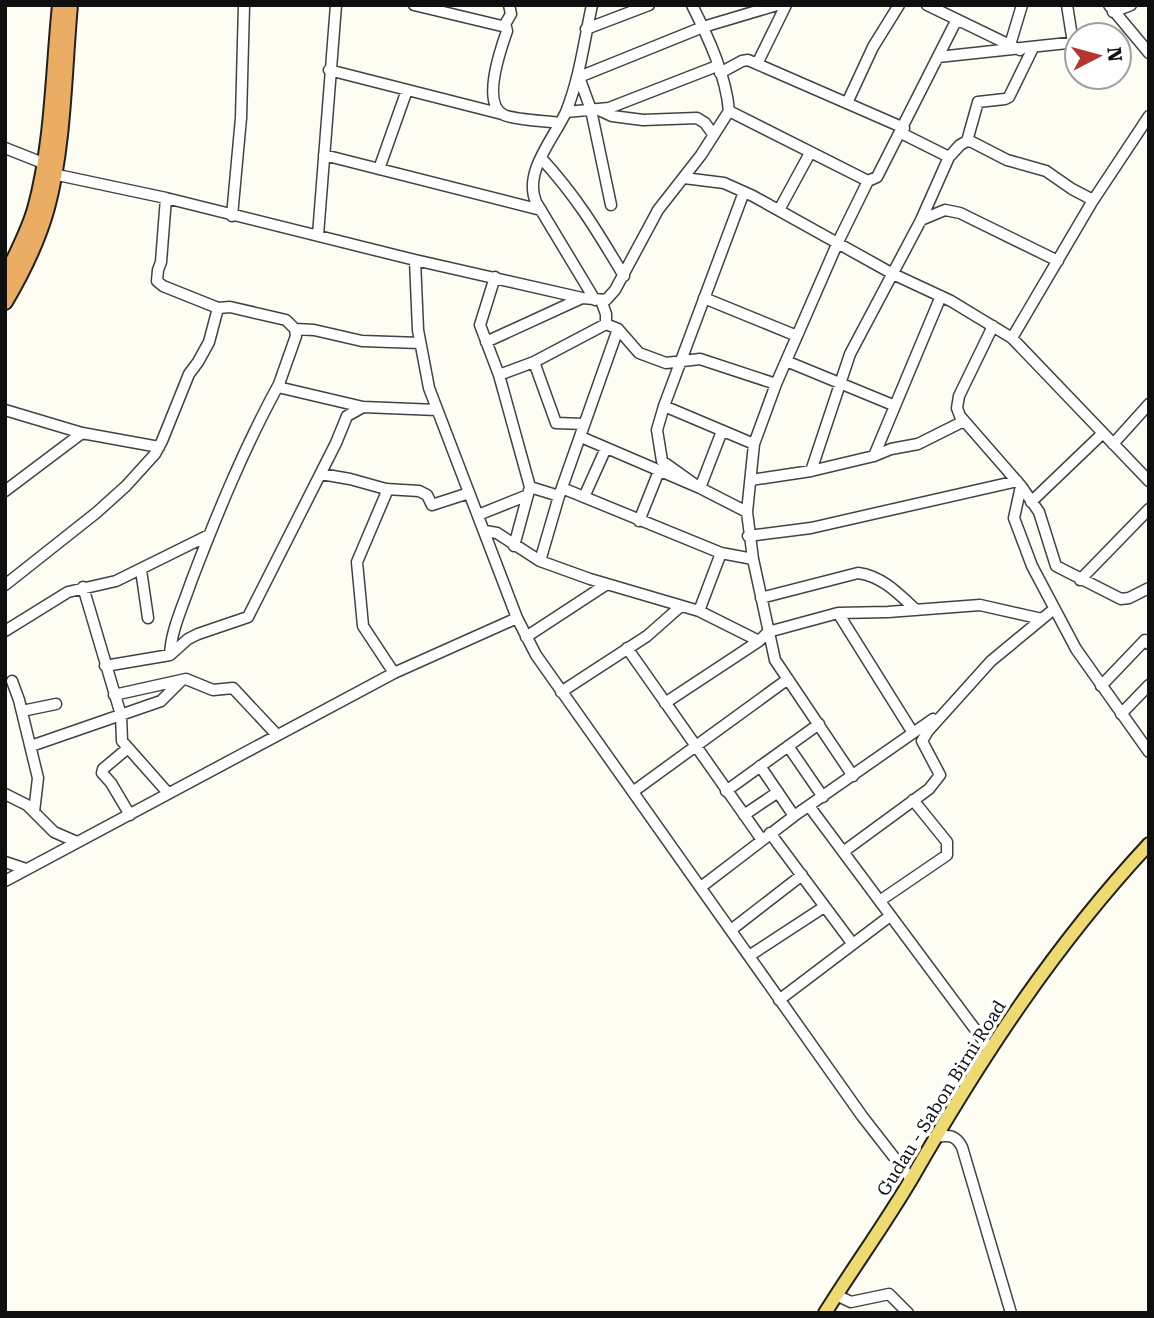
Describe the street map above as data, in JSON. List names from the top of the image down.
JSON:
{
  "streets": {
    "main road": ["Gudau - Sabon Birni Road"]
  },
  "north": "right"
}
